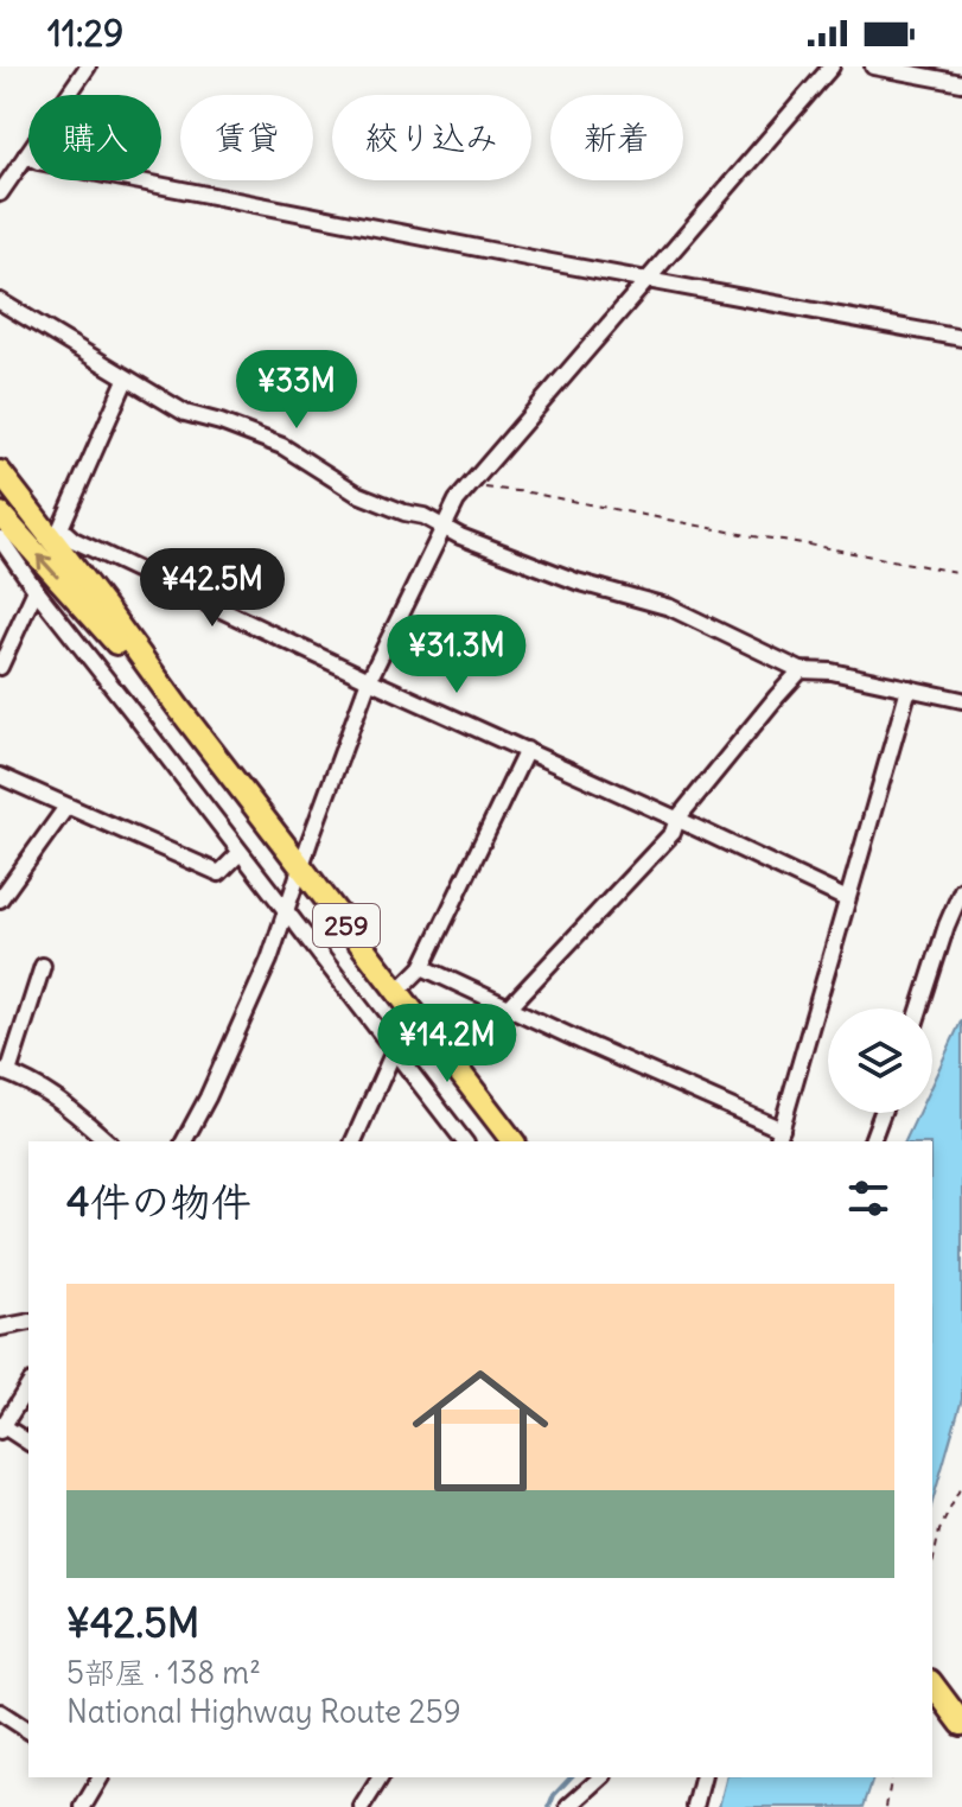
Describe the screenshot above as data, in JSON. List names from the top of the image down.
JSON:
{
  "streets": {
    "highway": ["259"]
  },
  "page": {
    "status": "11:29",
    "chip": [
      "購入",
      "賃貸",
      "絞り込み",
      "新着"
    ],
    "price": [
      "¥33M",
      "¥42.5M",
      "¥31.3M",
      "¥14.2M"
    ],
    "heading": "4件の物件",
    "list": [
      {
        "name": "¥42.5M",
        "note": "5部屋 · 138 m² · National Highway Route 259"
      }
    ]
  }
}
